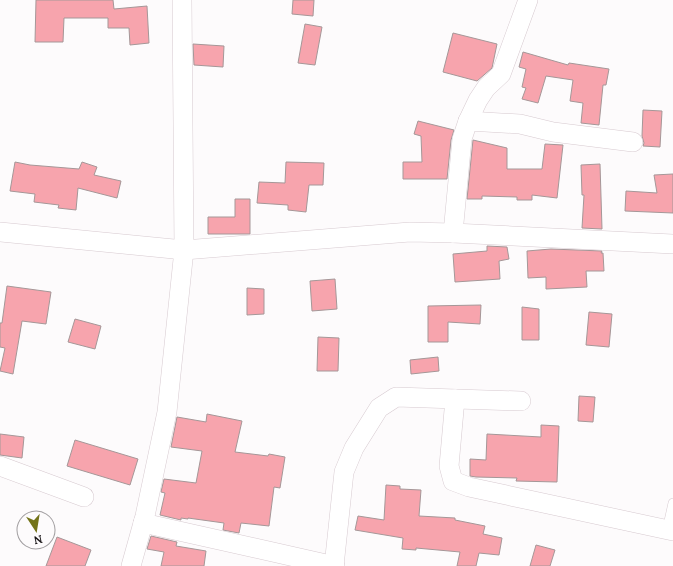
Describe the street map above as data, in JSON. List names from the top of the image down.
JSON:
{
  "north": "bottom"
}
